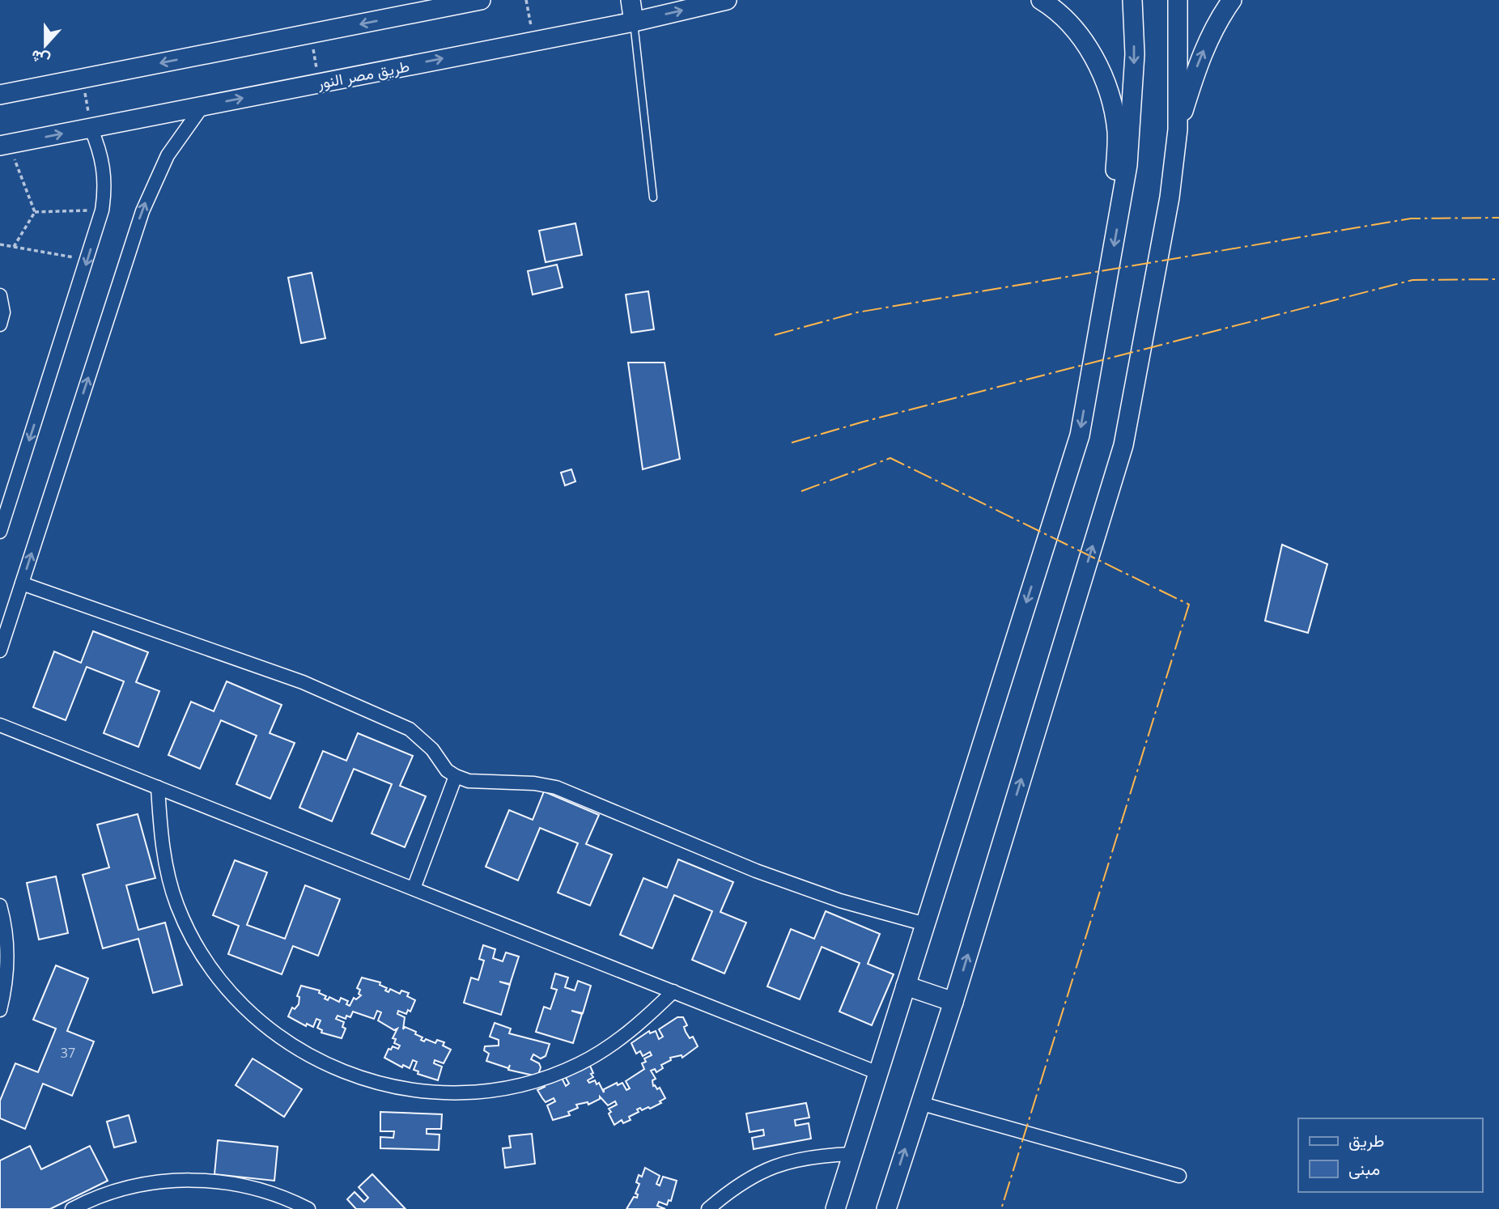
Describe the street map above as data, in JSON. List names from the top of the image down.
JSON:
{
  "streets": {
    "street": ["طريق مصر النور"]
  },
  "house_numbers": ["37"],
  "legend": ["طريق", "مبنى"],
  "north": "bottom"
}
